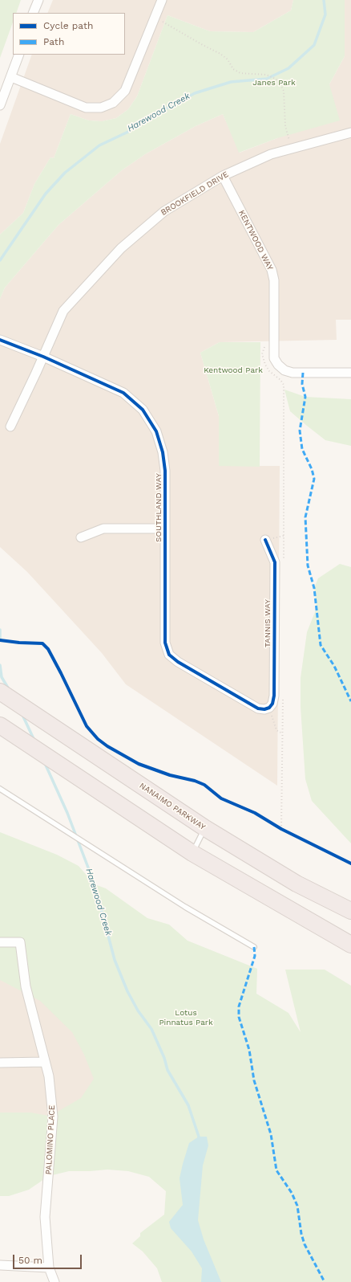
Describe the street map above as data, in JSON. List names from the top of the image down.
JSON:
{
  "streets": {
    "highway": ["NANAIMO PARKWAY"],
    "street": [
      "BROOKFIELD DRIVE",
      "KENTWOOD WAY",
      "SOUTHLAND WAY",
      "TANNIS WAY",
      "PALOMINO PLACE"
    ]
  },
  "crossings": [
    ["BROOKFIELD DRIVE", "KENTWOOD WAY"],
    ["BROOKFIELD DRIVE", "SOUTHLAND WAY"],
    ["SOUTHLAND WAY", "TANNIS WAY"]
  ],
  "water": ["Harewood Creek"],
  "parks": ["Janes Park", "Kentwood Park", "Lotus Pinnatus Park"],
  "legend": ["Cycle path", "Path"],
  "scale_bar": "50 m"
}
